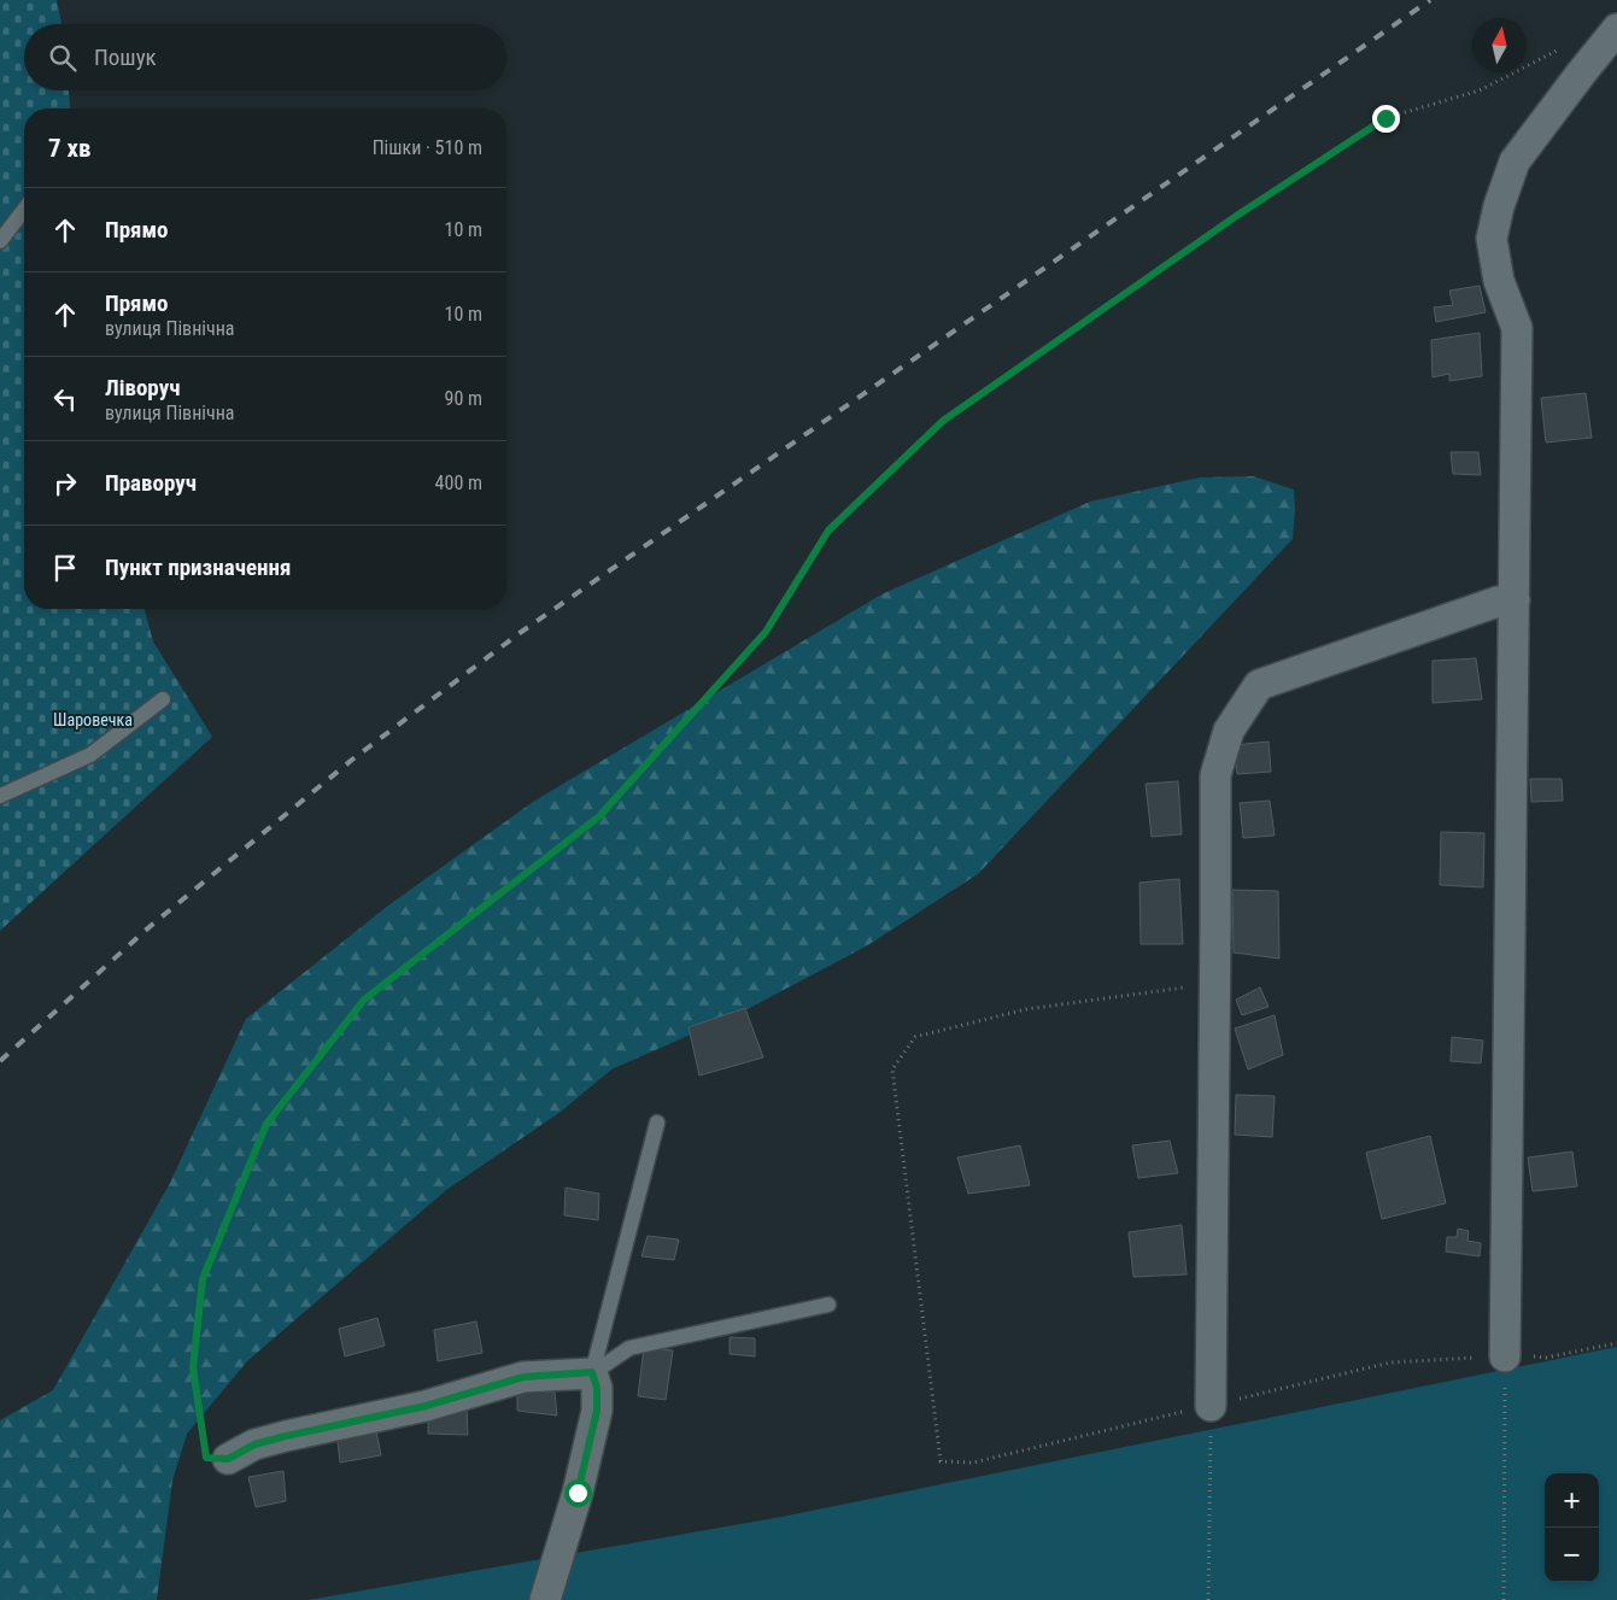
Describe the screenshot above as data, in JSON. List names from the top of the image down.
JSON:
{
  "parks": ["Шаровечка"],
  "north": "top",
  "page": {
    "search": "Пошук",
    "heading": ["7 хв", "Пішки · 510 m"],
    "list": [
      ["Прямо", "10 m"],
      ["Прямо", "вулиця Північна", "10 m"],
      ["Ліворуч", "вулиця Північна", "90 m"],
      ["Праворуч", "400 m"],
      "Пункт призначення"
    ],
    "map_buttons": ["+", "−"]
  }
}
